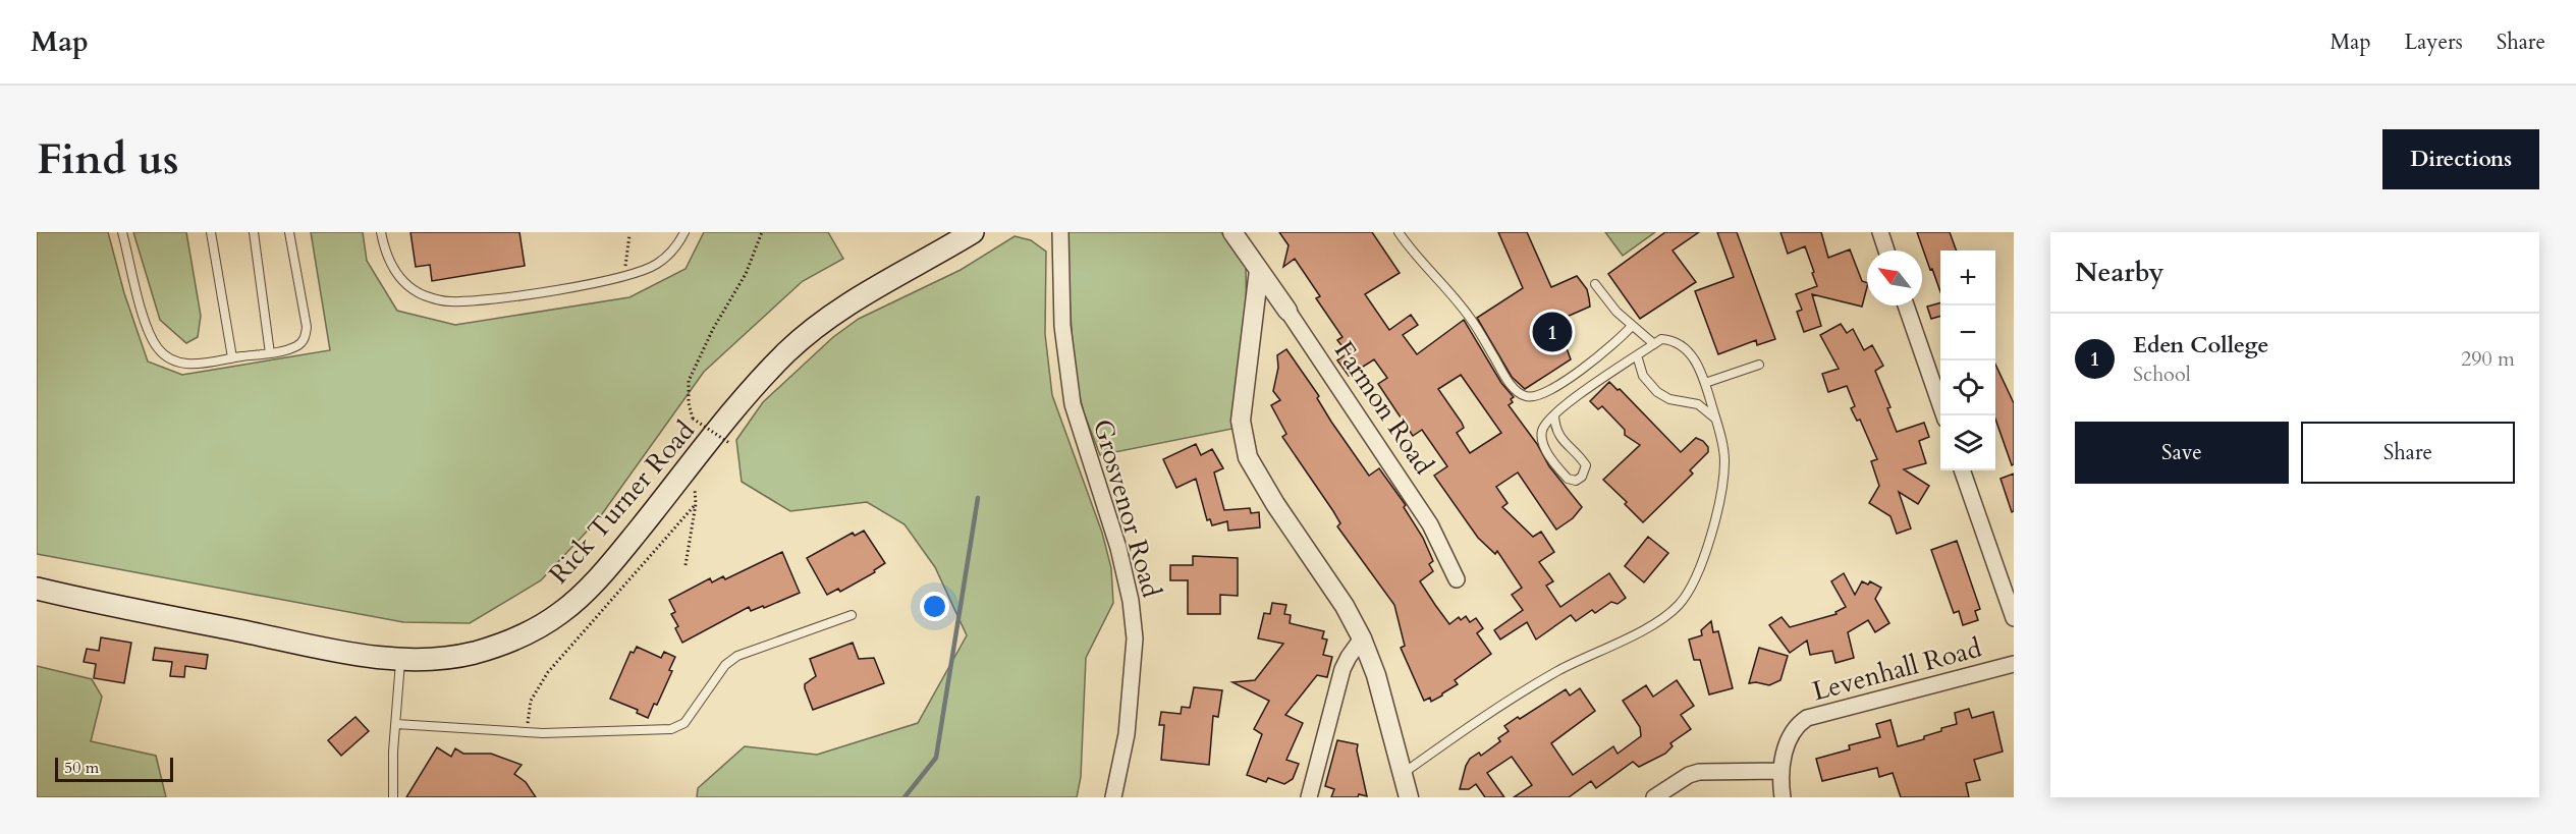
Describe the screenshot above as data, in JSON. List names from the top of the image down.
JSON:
{
  "streets": {
    "main road": ["Rick Turner Road"],
    "street": ["Farmon Road", "Grosvenor Road", "Levenhall Road"]
  },
  "scale_bar": "50 m",
  "north": "top left",
  "page": {
    "header": "Map",
    "nav": ["Map", "Layers", "Share"],
    "buttons": [
      "Directions",
      ["Save", "Share"]
    ],
    "title": "Find us",
    "heading": "Nearby",
    "map_buttons": ["+", "−"],
    "pins": "1",
    "list": [
      {
        "mark": "1",
        "name": "Eden College",
        "note": "School",
        "value": "290 m"
      }
    ],
    "scale": "50 m"
  }
}
